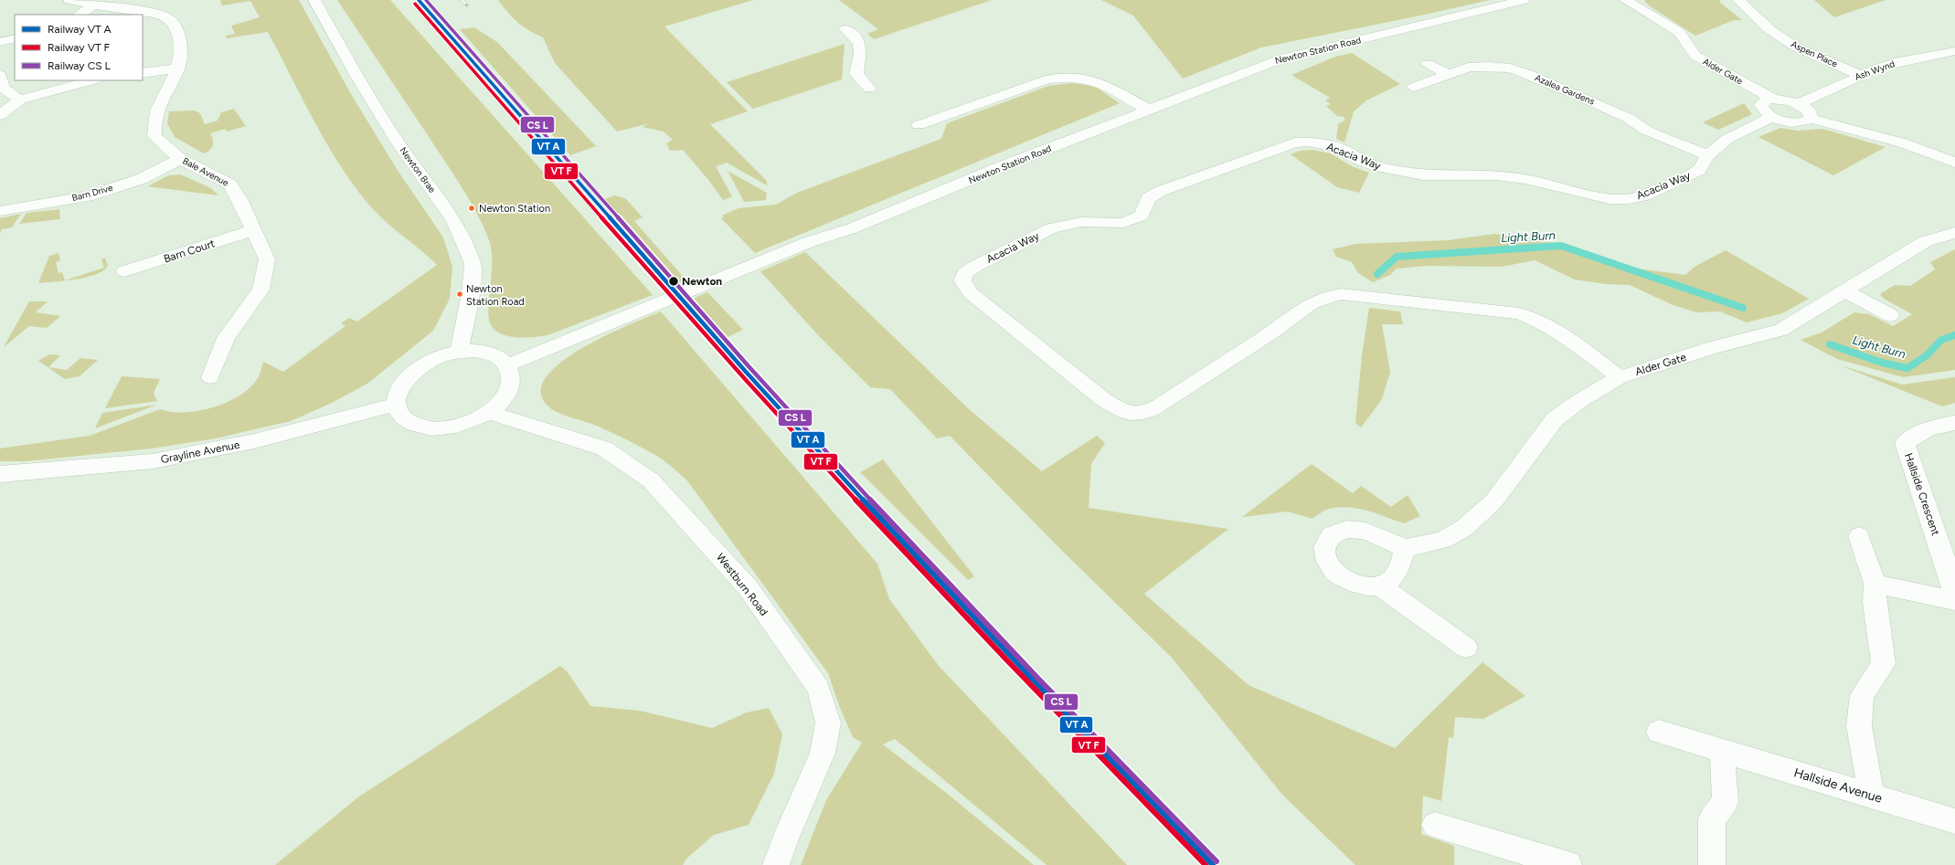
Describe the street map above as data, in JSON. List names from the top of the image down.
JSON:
{
  "streets": {
    "street": [
      "Newton Station Road",
      "Aspen Place",
      "Ash Wynd",
      "Alder Gate",
      "Azalea Gardens",
      "Acacia Way",
      "Newton Brae",
      "Bale Avenue",
      "Barn Drive",
      "Barn Court",
      "Grayline Avenue",
      "Hallside Crescent",
      "Westburn Road",
      "Hallside Avenue"
    ]
  },
  "crossings": [
    ["Newton Station Road", "Newton Brae"],
    ["Newton Station Road", "Grayline Avenue"],
    ["Newton Station Road", "Westburn Road"],
    ["Aspen Place", "Ash Wynd"],
    ["Alder Gate", "Acacia Way"],
    ["Azalea Gardens", "Acacia Way"],
    ["Newton Brae", "Grayline Avenue"],
    ["Newton Brae", "Westburn Road"],
    ["Bale Avenue", "Barn Drive"],
    ["Bale Avenue", "Barn Court"],
    ["Grayline Avenue", "Westburn Road"]
  ],
  "water": ["Light Burn"],
  "places": ["Newton Station", "Newton", "Newton Station Road"],
  "legend": ["Railway VT A", "Railway VT F", "Railway CS L"]
}
